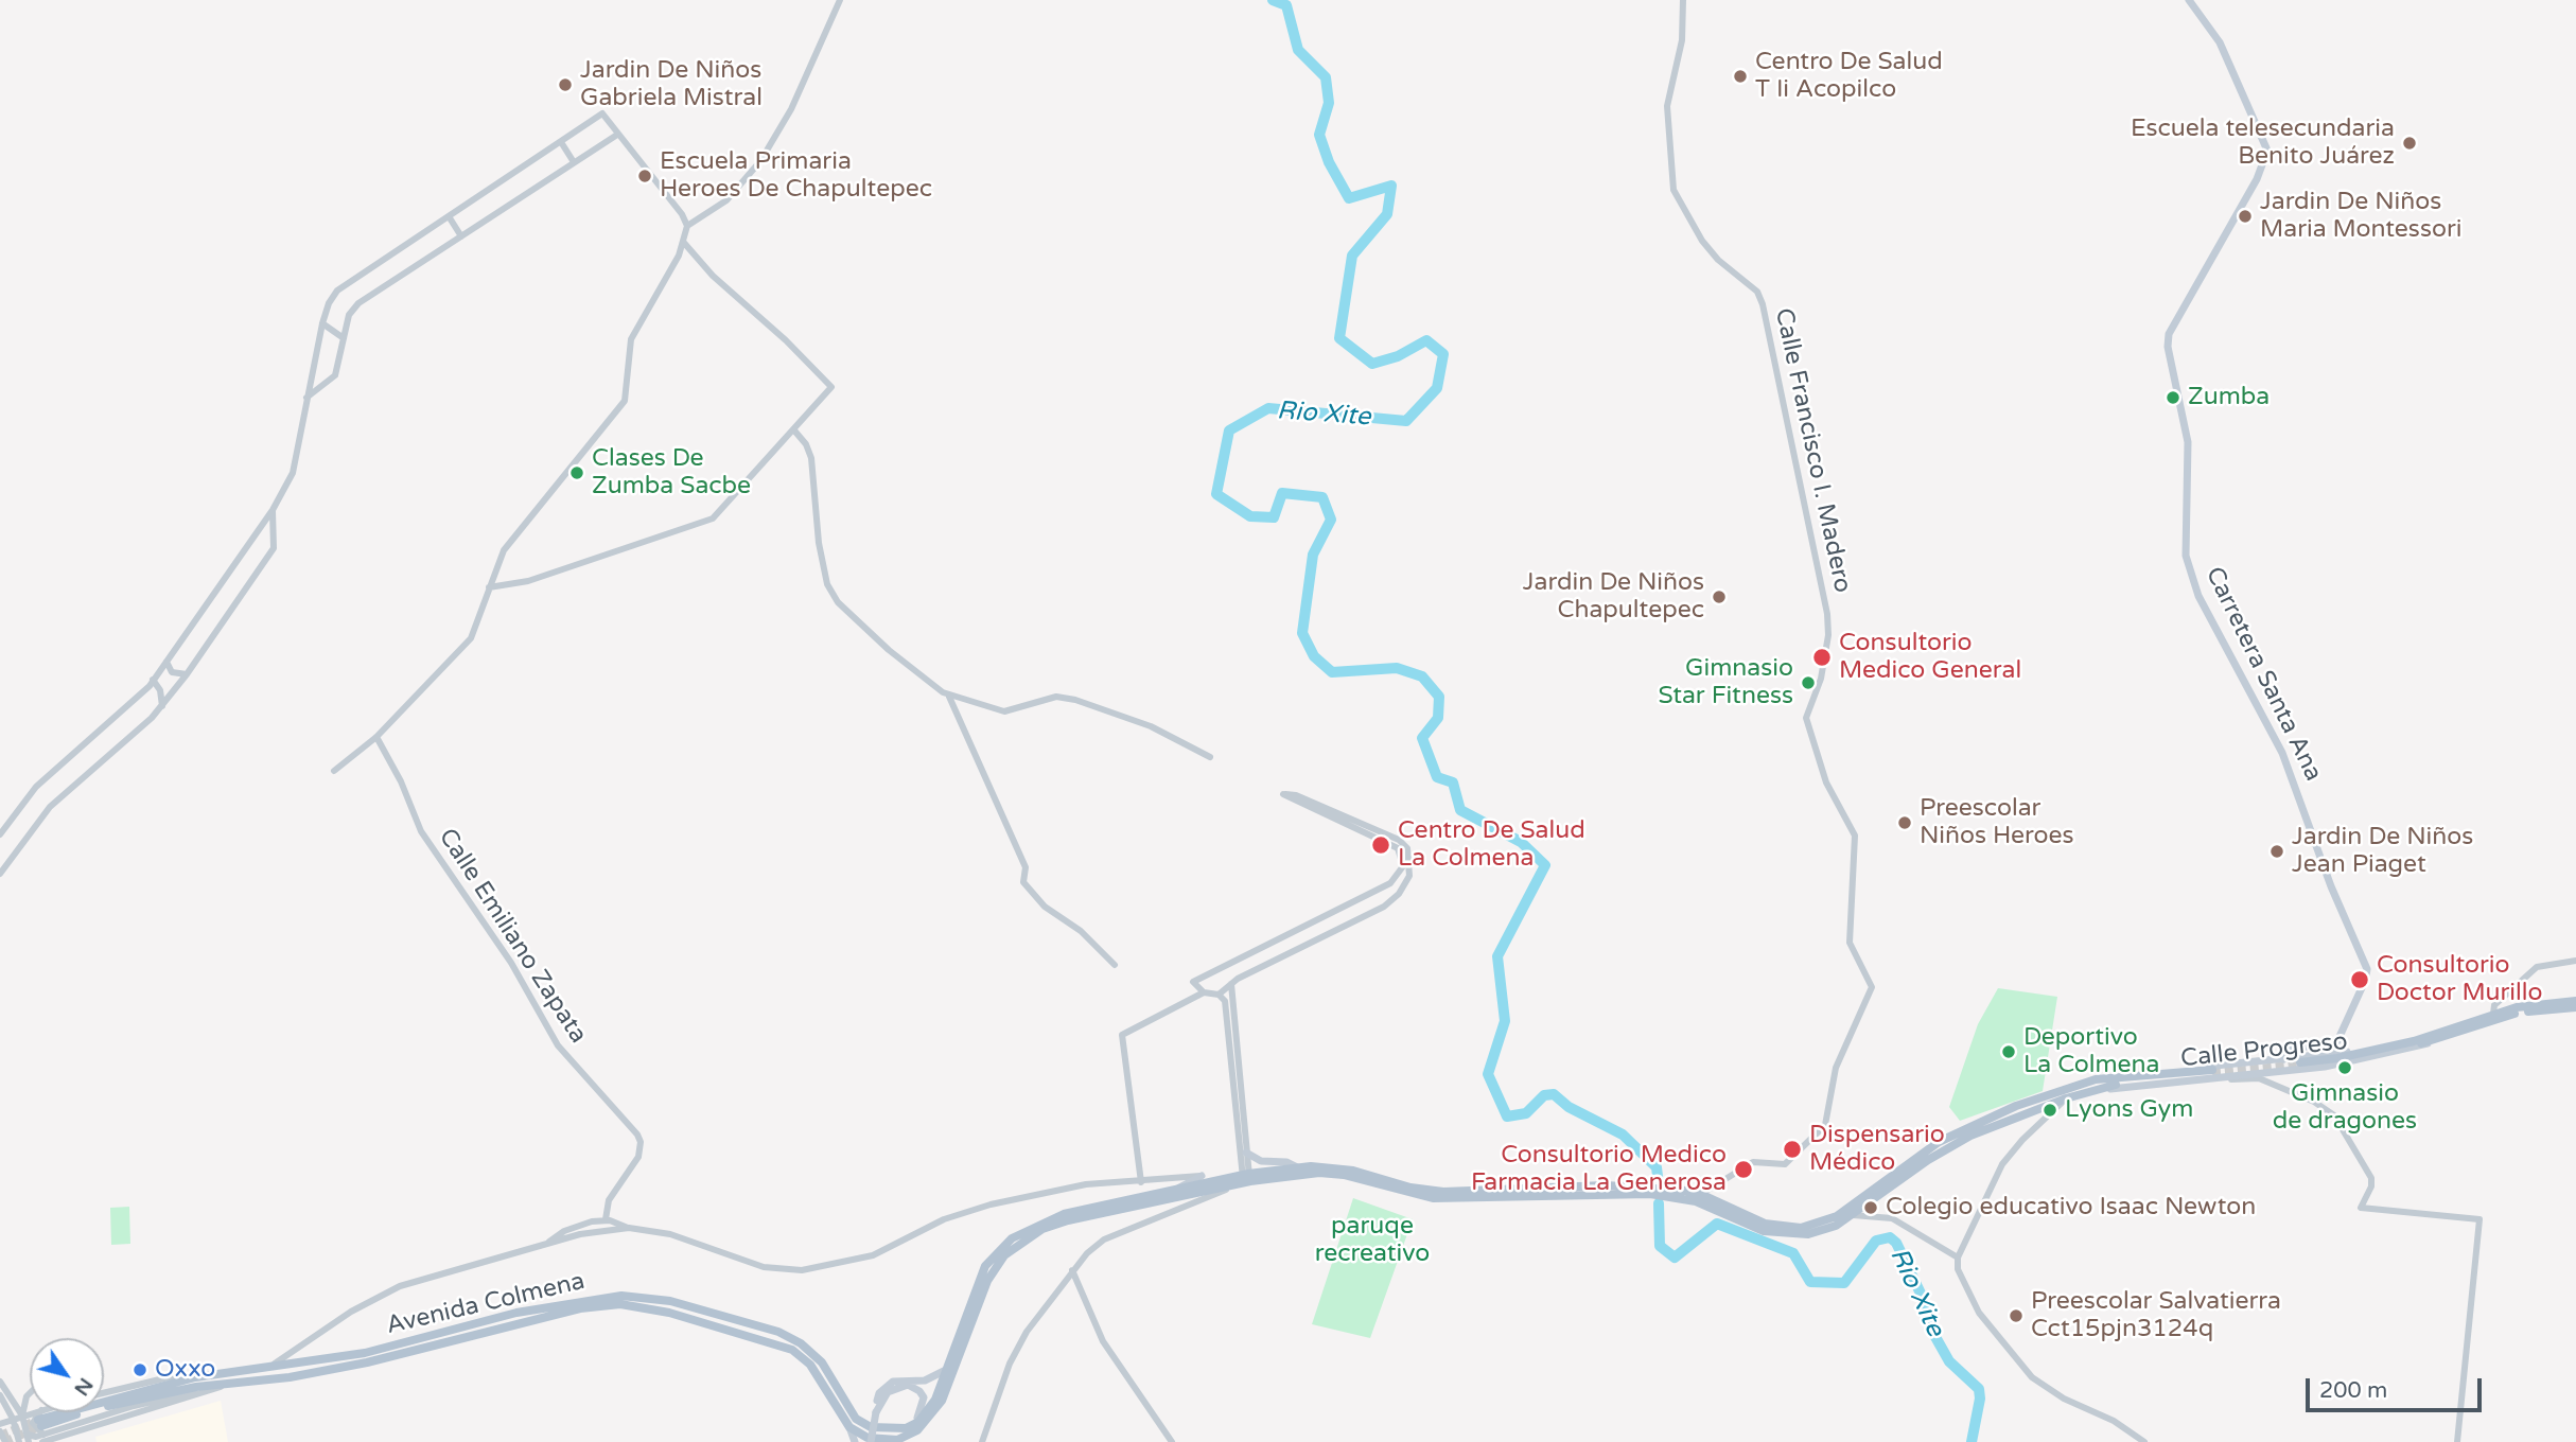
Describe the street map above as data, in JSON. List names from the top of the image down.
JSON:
{
  "streets": {
    "main road": ["Carretera Santa Ana", "Calle Progreso", "Avenida Colmena"],
    "street": ["Calle Francisco I. Madero", "Calle Emiliano Zapata"]
  },
  "crossings": [
    ["Calle Francisco I. Madero", "Calle Progreso"],
    ["Carretera Santa Ana", "Calle Progreso"]
  ],
  "water": ["Rio Xite"],
  "parks": ["paruqe recreativo"],
  "places": [
    "Centro De Salud T Ii Acopilco",
    "Jardin De Niños Gabriela Mistral",
    "Escuela telesecundaria Benito Juárez",
    "Escuela Primaria Heroes De Chapultepec",
    "Jardin De Niños Maria Montessori",
    "Zumba",
    "Clases De Zumba Sacbe",
    "Jardin De Niños Chapultepec",
    "Consultorio Medico General",
    "Gimnasio Star Fitness",
    "Preescolar Niños Heroes",
    "Centro De Salud La Colmena",
    "Jardin De Niños Jean Piaget",
    "Consultorio Doctor Murillo",
    "Deportivo La Colmena",
    "Gimnasio de dragones",
    "Lyons Gym",
    "Dispensario Médico",
    "Consultorio Medico Farmacia La Generosa",
    "Colegio educativo Isaac Newton",
    "Preescolar Salvatierra Cct15pjn3124q",
    "Oxxo"
  ],
  "scale_bar": "200 m",
  "north": "bottom right"
}
